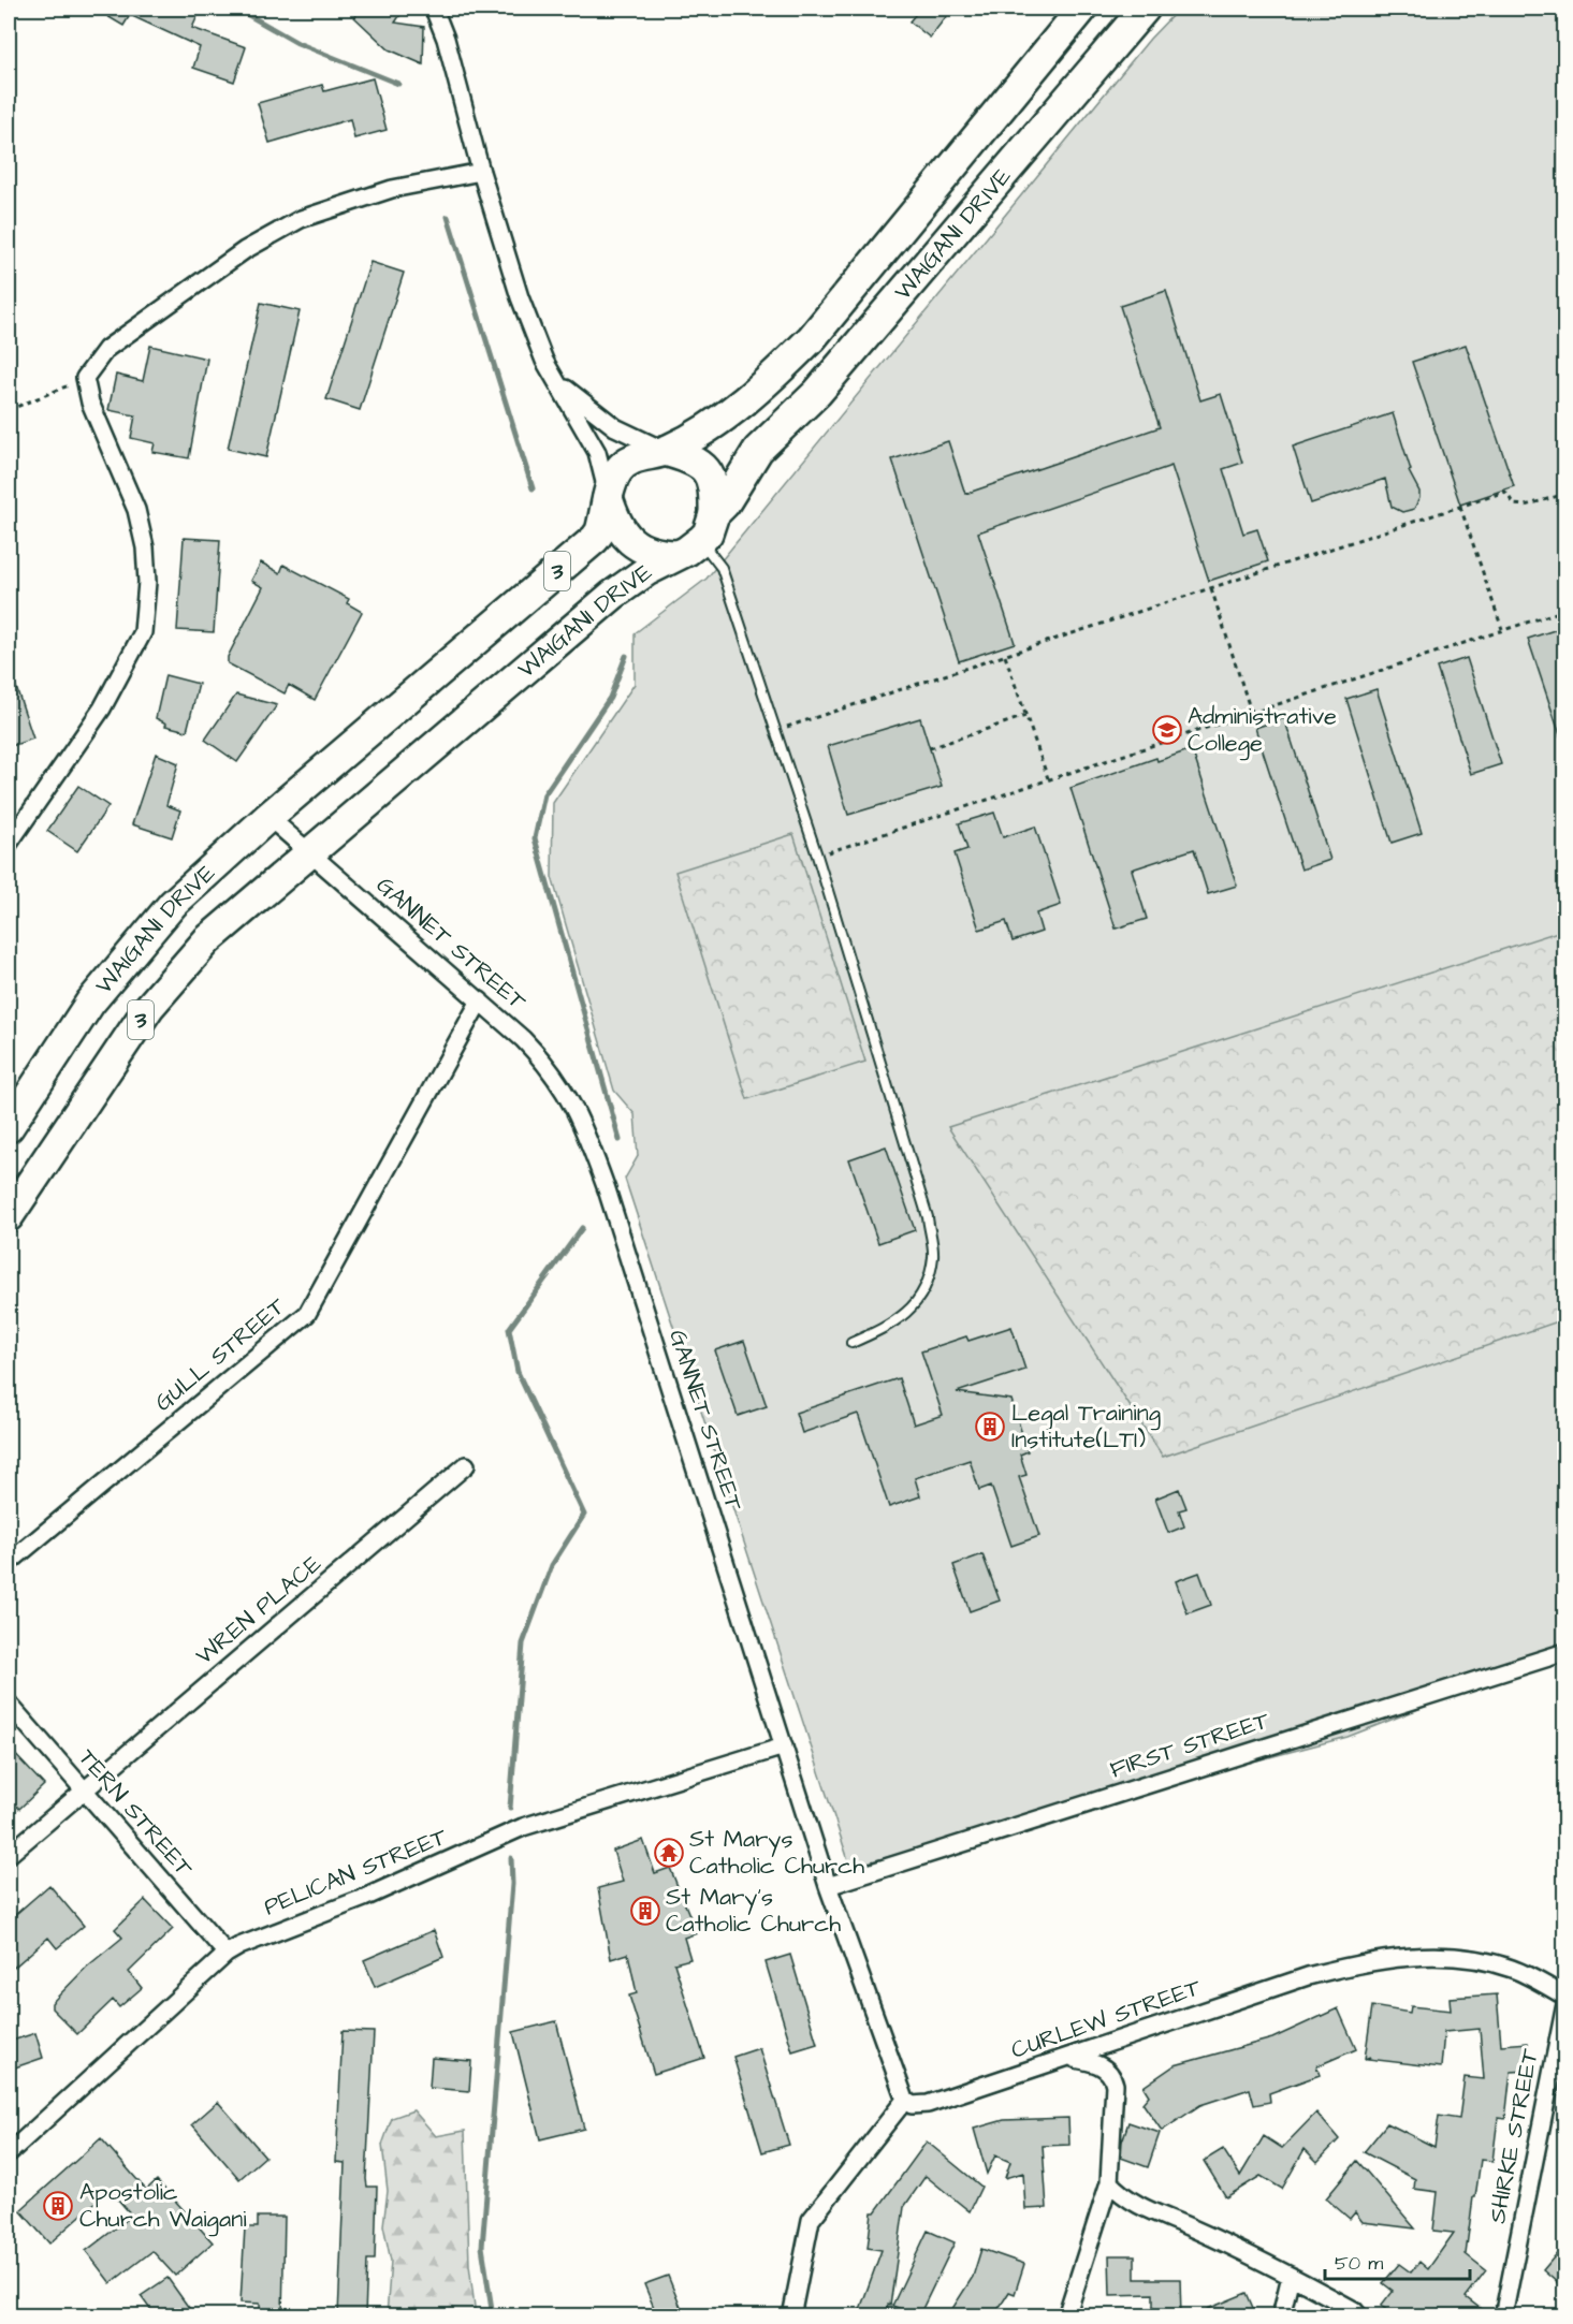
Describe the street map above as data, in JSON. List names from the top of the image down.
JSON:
{
  "streets": {
    "highway": ["WAIGANI DRIVE", "3"],
    "street": [
      "GANNET STREET",
      "GULL STREET",
      "WREN PLACE",
      "FIRST STREET",
      "TERN STREET",
      "PELICAN STREET",
      "CURLEW STREET",
      "SHIRKE STREET"
    ]
  },
  "crossings": [
    ["WAIGANI DRIVE", "GANNET STREET"],
    ["GANNET STREET", "GULL STREET"],
    ["GANNET STREET", "FIRST STREET"],
    ["GANNET STREET", "PELICAN STREET"],
    ["GANNET STREET", "CURLEW STREET"],
    ["WREN PLACE", "TERN STREET"],
    ["TERN STREET", "PELICAN STREET"]
  ],
  "places": {
    "school or university": ["Administrative College"],
    "building": ["Legal Training Institute(LTI)", "St Mary's Catholic Church", "Apostolic Church Waigani"],
    "temple": ["St Marys Catholic Church"]
  },
  "scale_bar": "50 m"
}
